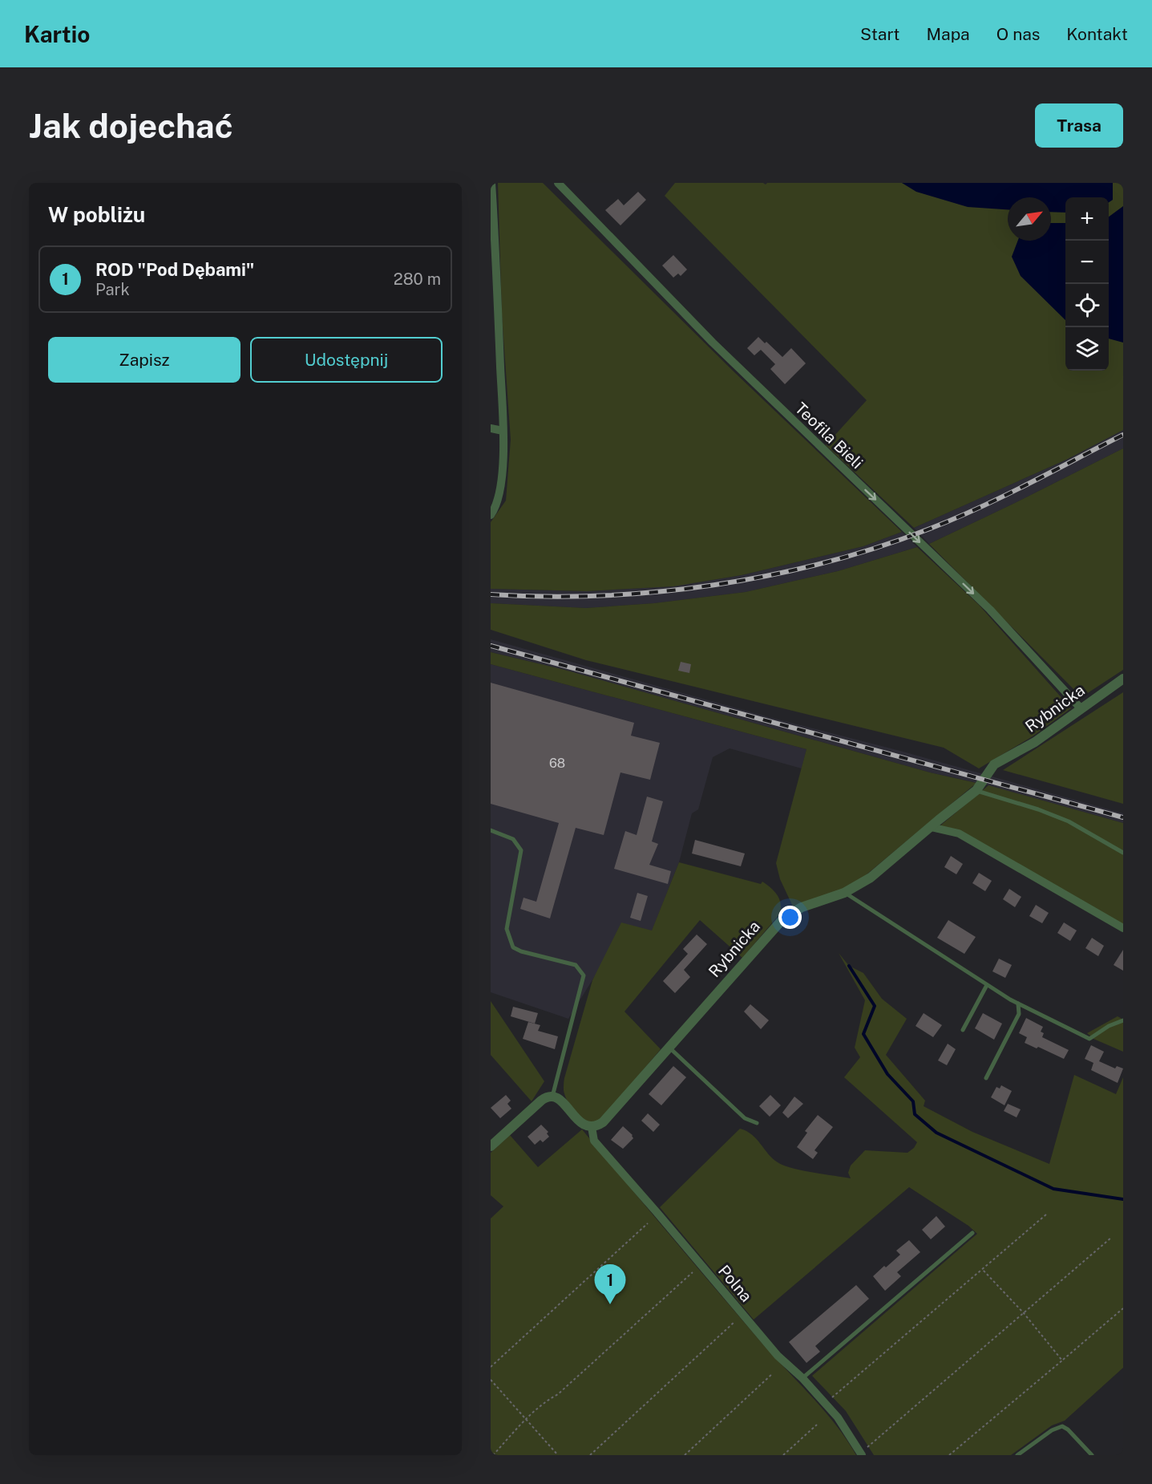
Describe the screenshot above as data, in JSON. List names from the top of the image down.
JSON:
{
  "streets": {
    "street": ["Teofila Bieli", "Rybnicka", "Polna"]
  },
  "crossings": [
    ["Teofila Bieli", "Rybnicka"],
    ["Rybnicka", "Polna"]
  ],
  "one_way": ["Teofila Bieli"],
  "house_numbers": ["68"],
  "north": "top right",
  "page": {
    "header": "Kartio",
    "nav": [
      "Start",
      "Mapa",
      "O nas",
      "Kontakt"
    ],
    "buttons": [
      "Trasa",
      ["Zapisz", "Udostępnij"]
    ],
    "title": "Jak dojechać",
    "heading": "W pobliżu",
    "map_buttons": ["+", "−"],
    "list": [
      {
        "mark": "1",
        "name": "ROD \"Pod Dębami\"",
        "note": "Park",
        "value": "280 m"
      }
    ],
    "pins": "1"
  }
}
